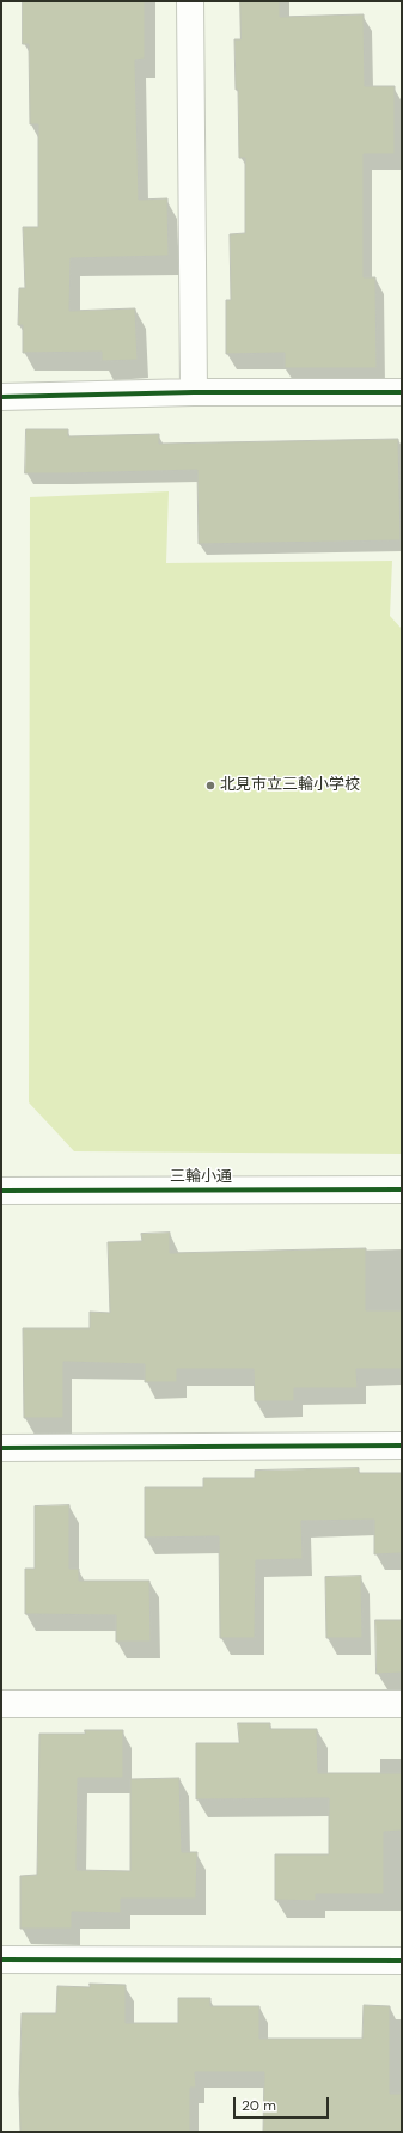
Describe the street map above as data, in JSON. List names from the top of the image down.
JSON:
{
  "streets": {
    "street": ["三輪小通"]
  },
  "places": ["北見市立三輪小学校"],
  "scale_bar": "20 m"
}
